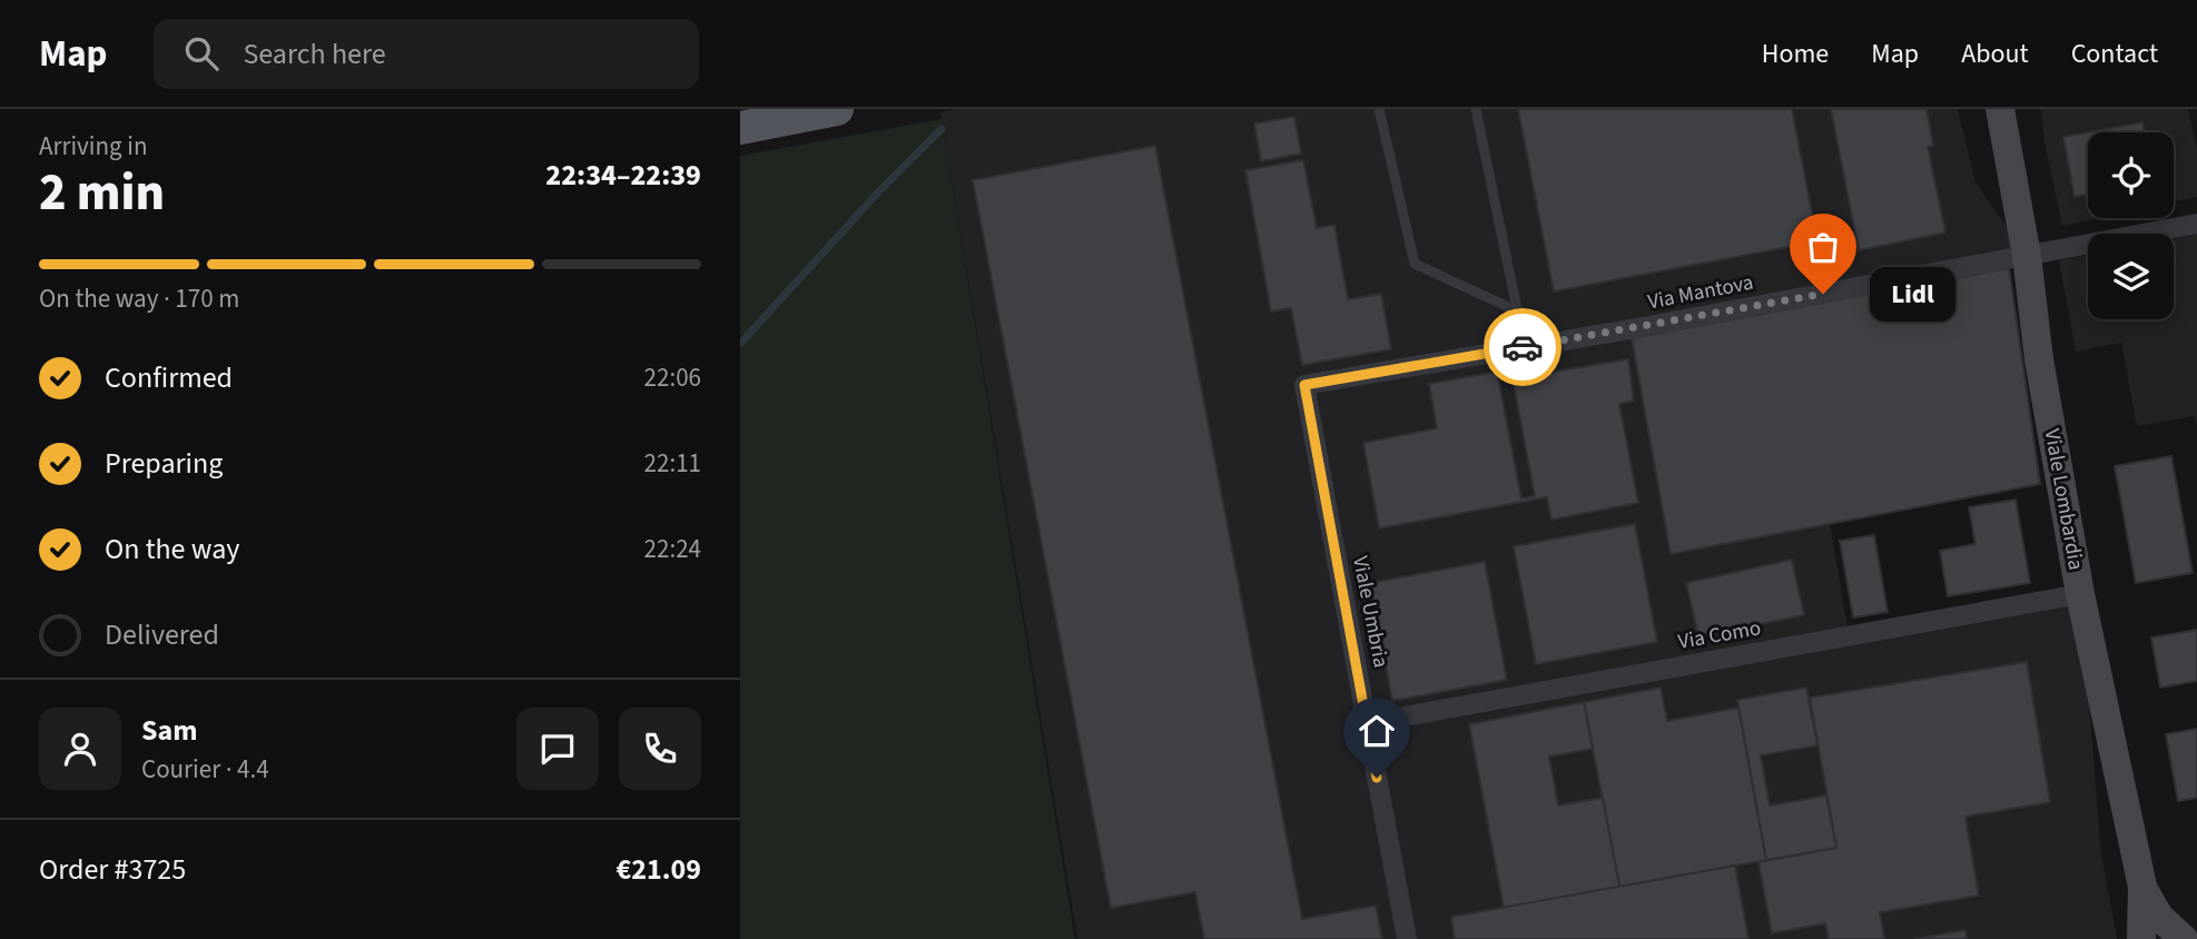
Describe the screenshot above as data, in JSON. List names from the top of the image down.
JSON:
{
  "streets": {
    "street": [
      "Via Mantova",
      "Viale Lombardia",
      "Viale Umbria",
      "Via Como"
    ]
  },
  "crossings": [
    ["Via Mantova", "Viale Lombardia"],
    ["Via Mantova", "Viale Umbria"],
    ["Viale Lombardia", "Via Como"],
    ["Viale Umbria", "Via Como"]
  ],
  "places": ["Lidl"],
  "page": {
    "header": "Map",
    "search": "Search here",
    "nav": [
      "Home",
      "Map",
      "About",
      "Contact"
    ],
    "heading": ["2 min", "Arriving in", "22:34–22:39"],
    "panel": [
      "Sam",
      "Courier · 4.4",
      "Order #3725",
      "€21.09"
    ],
    "bar": "On the way · 170 m",
    "bubble": "Lidl",
    "list": [
      ["Confirmed", "22:06"],
      ["Preparing", "22:11"],
      ["On the way", "22:24"],
      "Delivered"
    ]
  }
}
